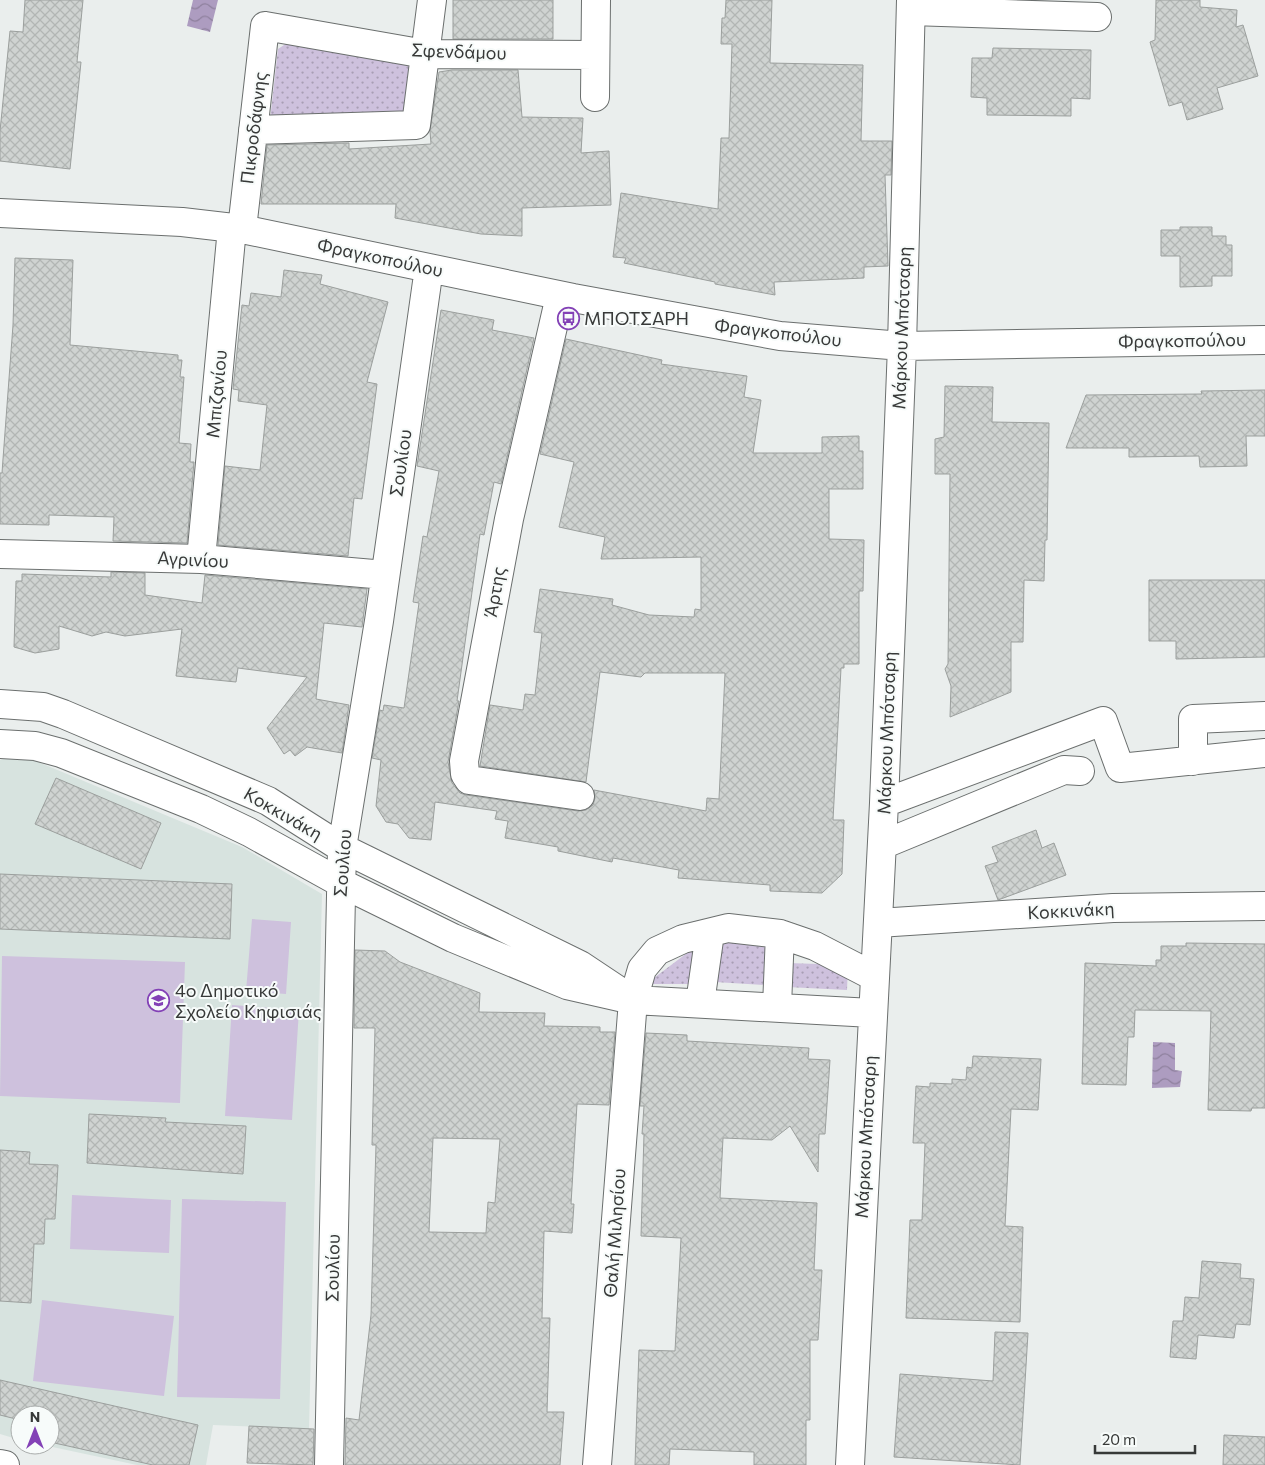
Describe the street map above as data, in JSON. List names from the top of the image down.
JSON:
{
  "streets": {
    "street": [
      "Σφενδάμου",
      "Πικροδάφνης",
      "Φραγκοπούλου",
      "Μάρκου Μπότσαρη",
      "Μπιζανίου",
      "Σουλίου",
      "Αγρινίου",
      "Άρτης",
      "Κοκκινάκη",
      "Θαλή Μιλησίου"
    ]
  },
  "crossings": [
    ["Σφενδάμου", "Πικροδάφνης"],
    ["Πικροδάφνης", "Φραγκοπούλου"],
    ["Πικροδάφνης", "Μπιζανίου"],
    ["Φραγκοπούλου", "Μάρκου Μπότσαρη"],
    ["Φραγκοπούλου", "Μπιζανίου"],
    ["Φραγκοπούλου", "Σουλίου"],
    ["Φραγκοπούλου", "Άρτης"],
    ["Μάρκου Μπότσαρη", "Κοκκινάκη"],
    ["Μάρκου Μπότσαρη", "Θαλή Μιλησίου"],
    ["Μπιζανίου", "Αγρινίου"],
    ["Σουλίου", "Αγρινίου"],
    ["Σουλίου", "Κοκκινάκη"],
    ["Κοκκινάκη", "Θαλή Μιλησίου"]
  ],
  "places": {
    "bus stop": ["ΜΠΟΤΣΑΡΗ"],
    "school or university": ["4ο Δημοτικό Σχολείο Κηφισιάς"]
  },
  "scale_bar": "20 m",
  "north": "top"
}
